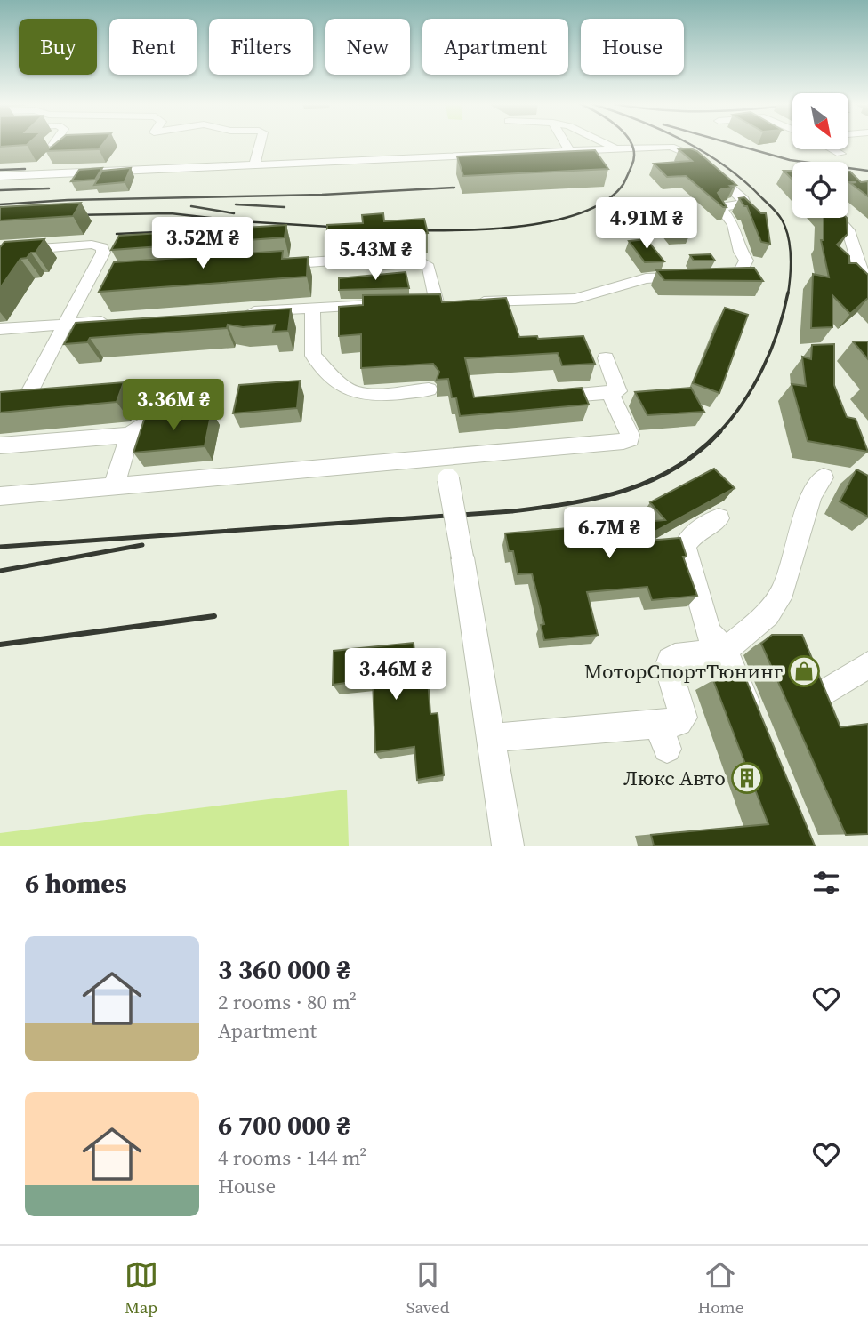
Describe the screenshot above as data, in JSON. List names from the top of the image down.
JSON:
{
  "places": {
    "shop": ["МоторСпортТюнинг"],
    "building": ["Люкс Авто"]
  },
  "north": "bottom right",
  "page": {
    "chip": [
      "Buy",
      "Rent",
      "Filters",
      "New",
      "Apartment",
      "House"
    ],
    "price": [
      "4.91M ₴",
      "3.52M ₴",
      "5.43M ₴",
      "3.36M ₴",
      "6.7M ₴",
      "3.46M ₴"
    ],
    "heading": "6 homes",
    "list": [
      {
        "name": "3 360 000 ₴",
        "note": "2 rooms · 80 m² · Apartment"
      },
      {
        "name": "6 700 000 ₴",
        "note": "4 rooms · 144 m² · House"
      }
    ],
    "tabs": ["Map", "Saved", "Home"]
  }
}
